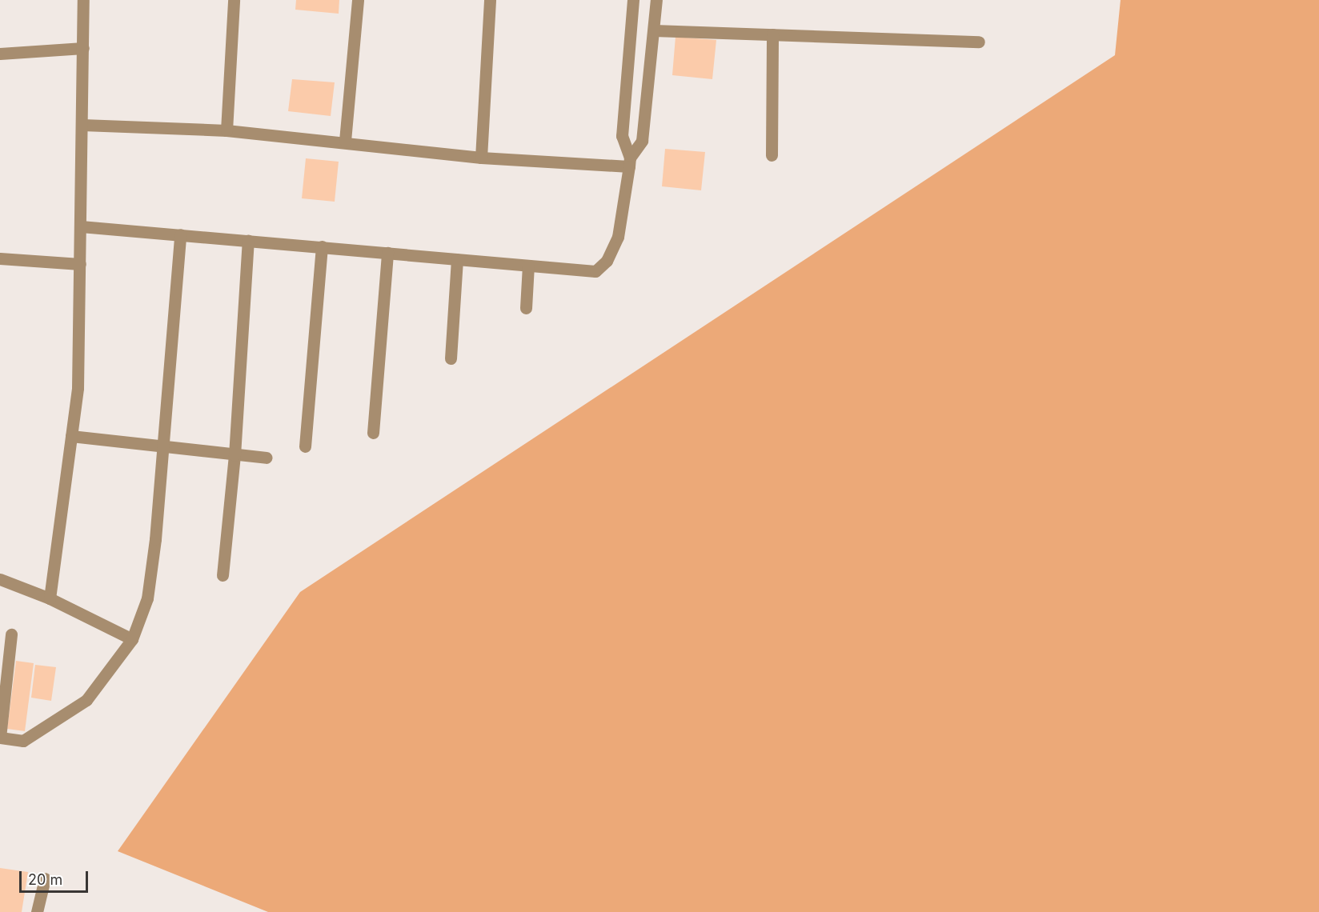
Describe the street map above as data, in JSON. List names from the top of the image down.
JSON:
{
  "scale_bar": "20 m"
}
